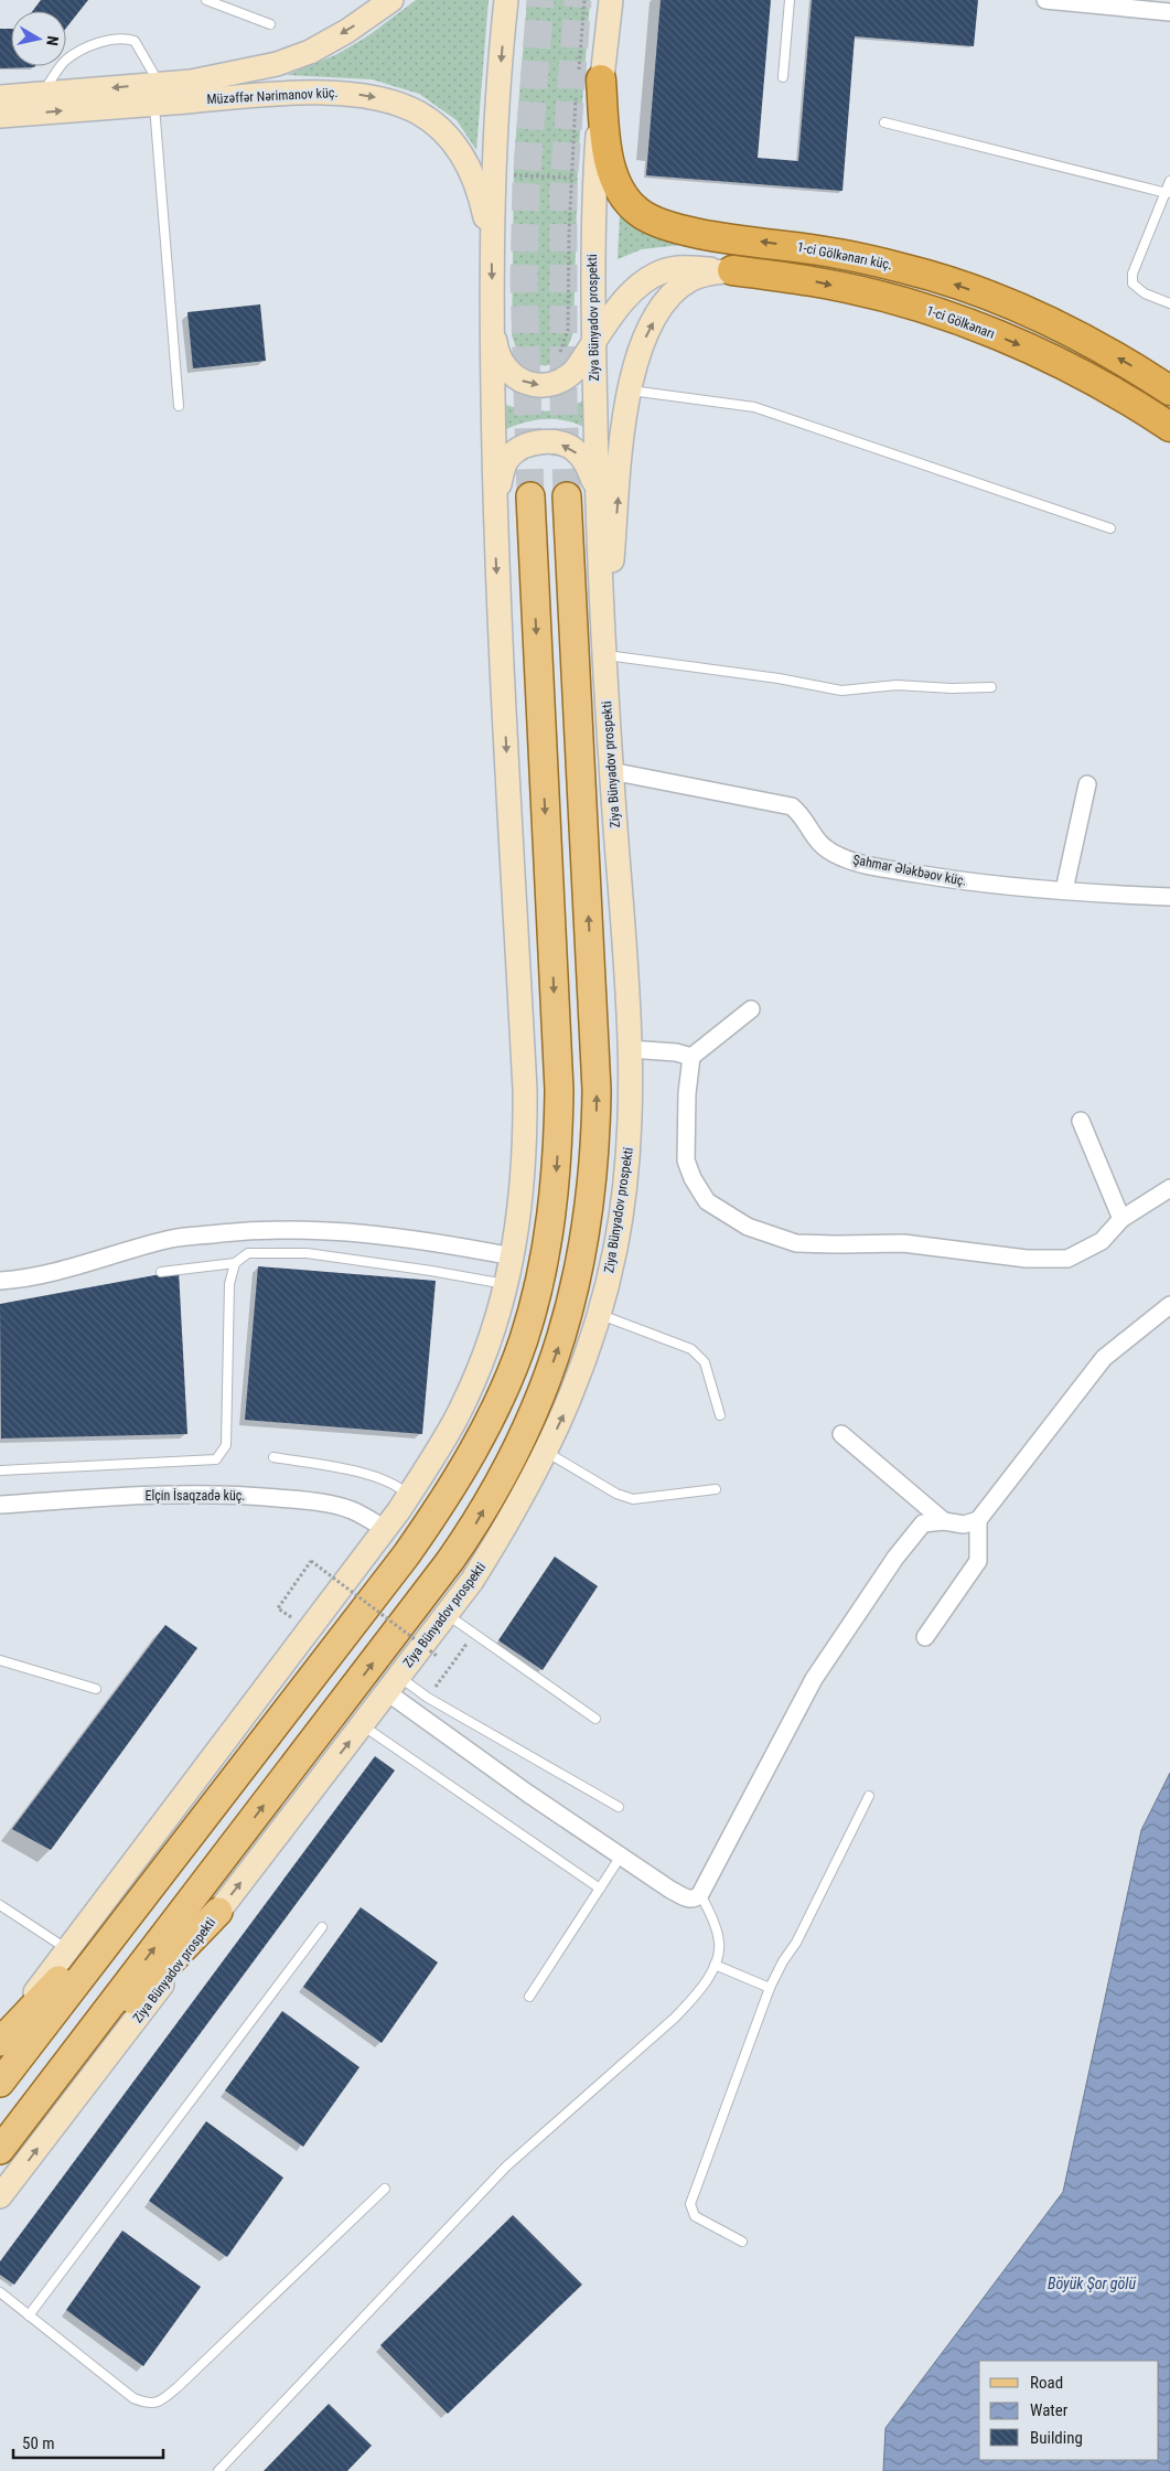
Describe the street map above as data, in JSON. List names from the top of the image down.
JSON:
{
  "streets": {
    "highway": ["1-ci Gölkənarı küç.", "1-ci Gölkənarı"],
    "main road": ["Müzəffər Nərimanov küç.", "Ziya Bünyadov prospekti"],
    "street": ["Şahmar Ələkbəov küç.", "Elçin İsaqzadə küç."]
  },
  "crossings": [
    ["1-ci Gölkənarı küç.", "Ziya Bünyadov prospekti"],
    ["Ziya Bünyadov prospekti", "Şahmar Ələkbəov küç."]
  ],
  "one_way": ["Müzəffər Nərimanov küç.", "1-ci Gölkənarı küç.", "1-ci Gölkənarı"],
  "water": ["Böyük Şor gölü"],
  "legend": ["Road", "Water", "Building"],
  "scale_bar": "50 m",
  "north": "right"
}
